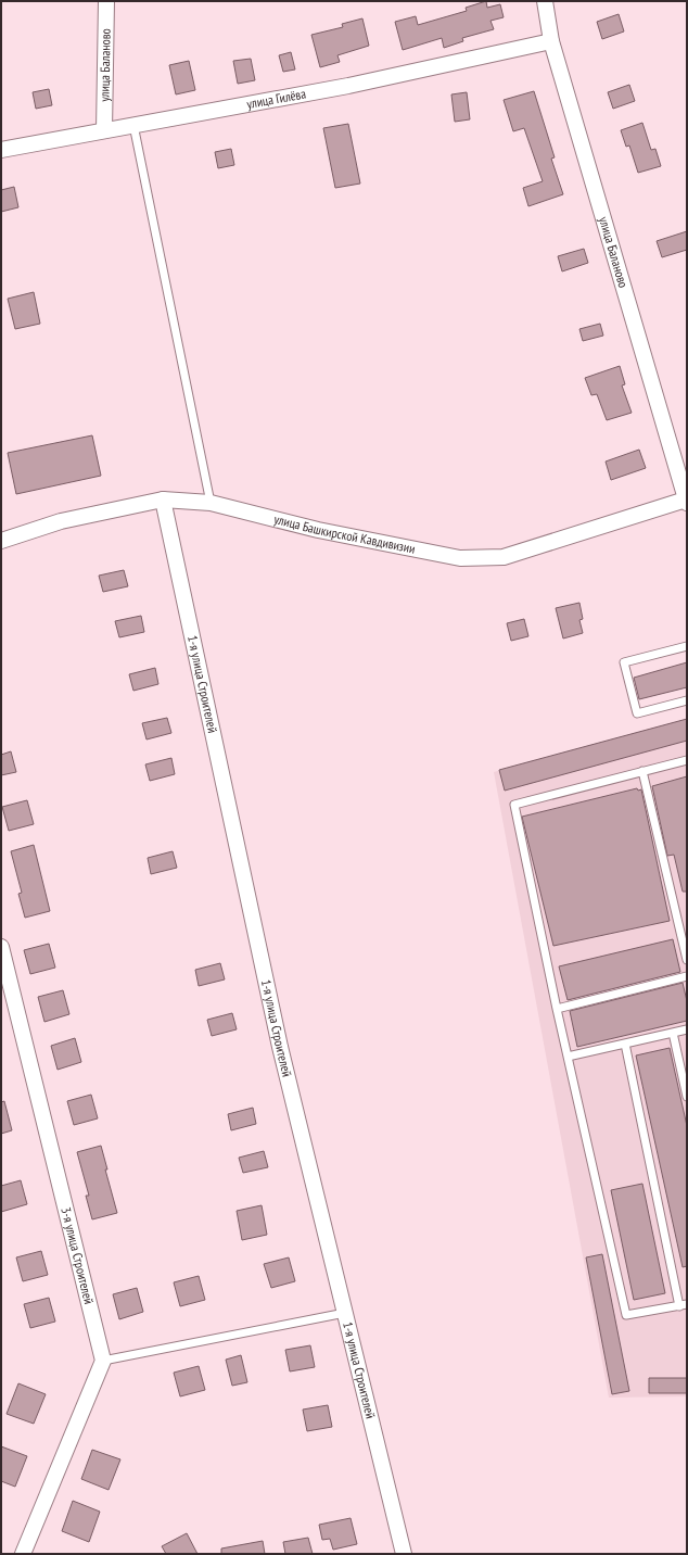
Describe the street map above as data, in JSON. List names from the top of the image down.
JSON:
{
  "streets": {
    "street": [
      "улица Баланово",
      "улица Гилёва",
      "улица Башкирской Кавдивизии",
      "1-я улица Строителей",
      "3-я улица Строителей"
    ]
  },
  "crossings": [
    ["улица Баланово", "улица Гилёва"],
    ["улица Баланово", "улица Башкирской Кавдивизии"],
    ["улица Башкирской Кавдивизии", "1-я улица Строителей"]
  ]
}
